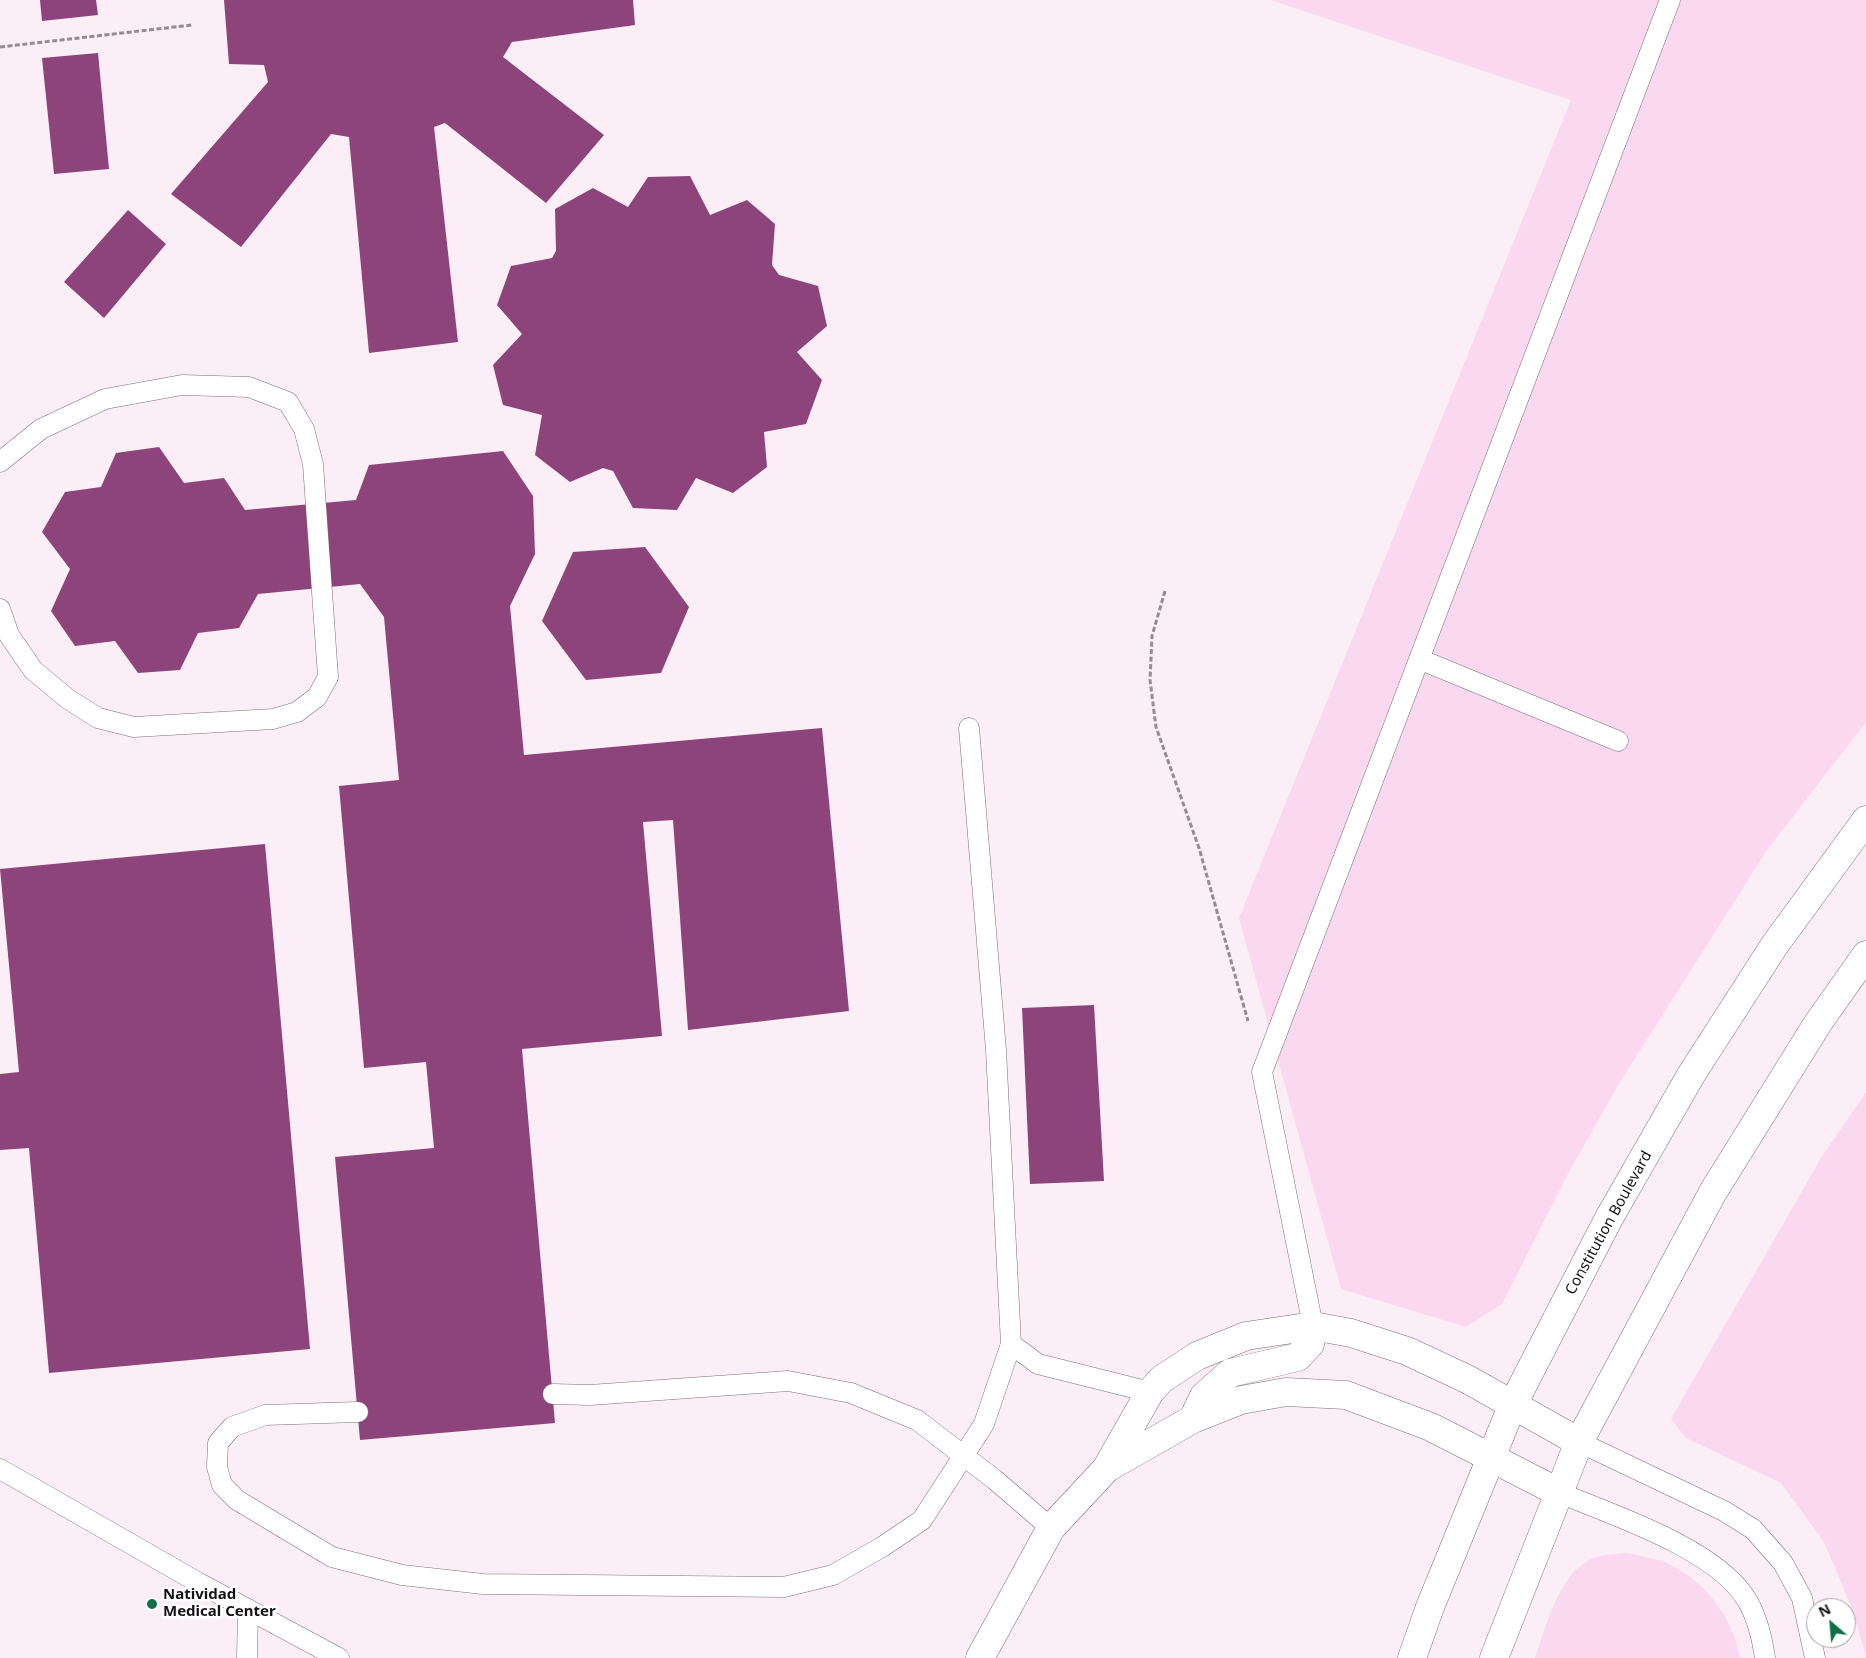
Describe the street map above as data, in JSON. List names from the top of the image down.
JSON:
{
  "streets": {
    "main road": ["Constitution Boulevard"]
  },
  "places": ["Natividad Medical Center"],
  "north": "top left"
}
